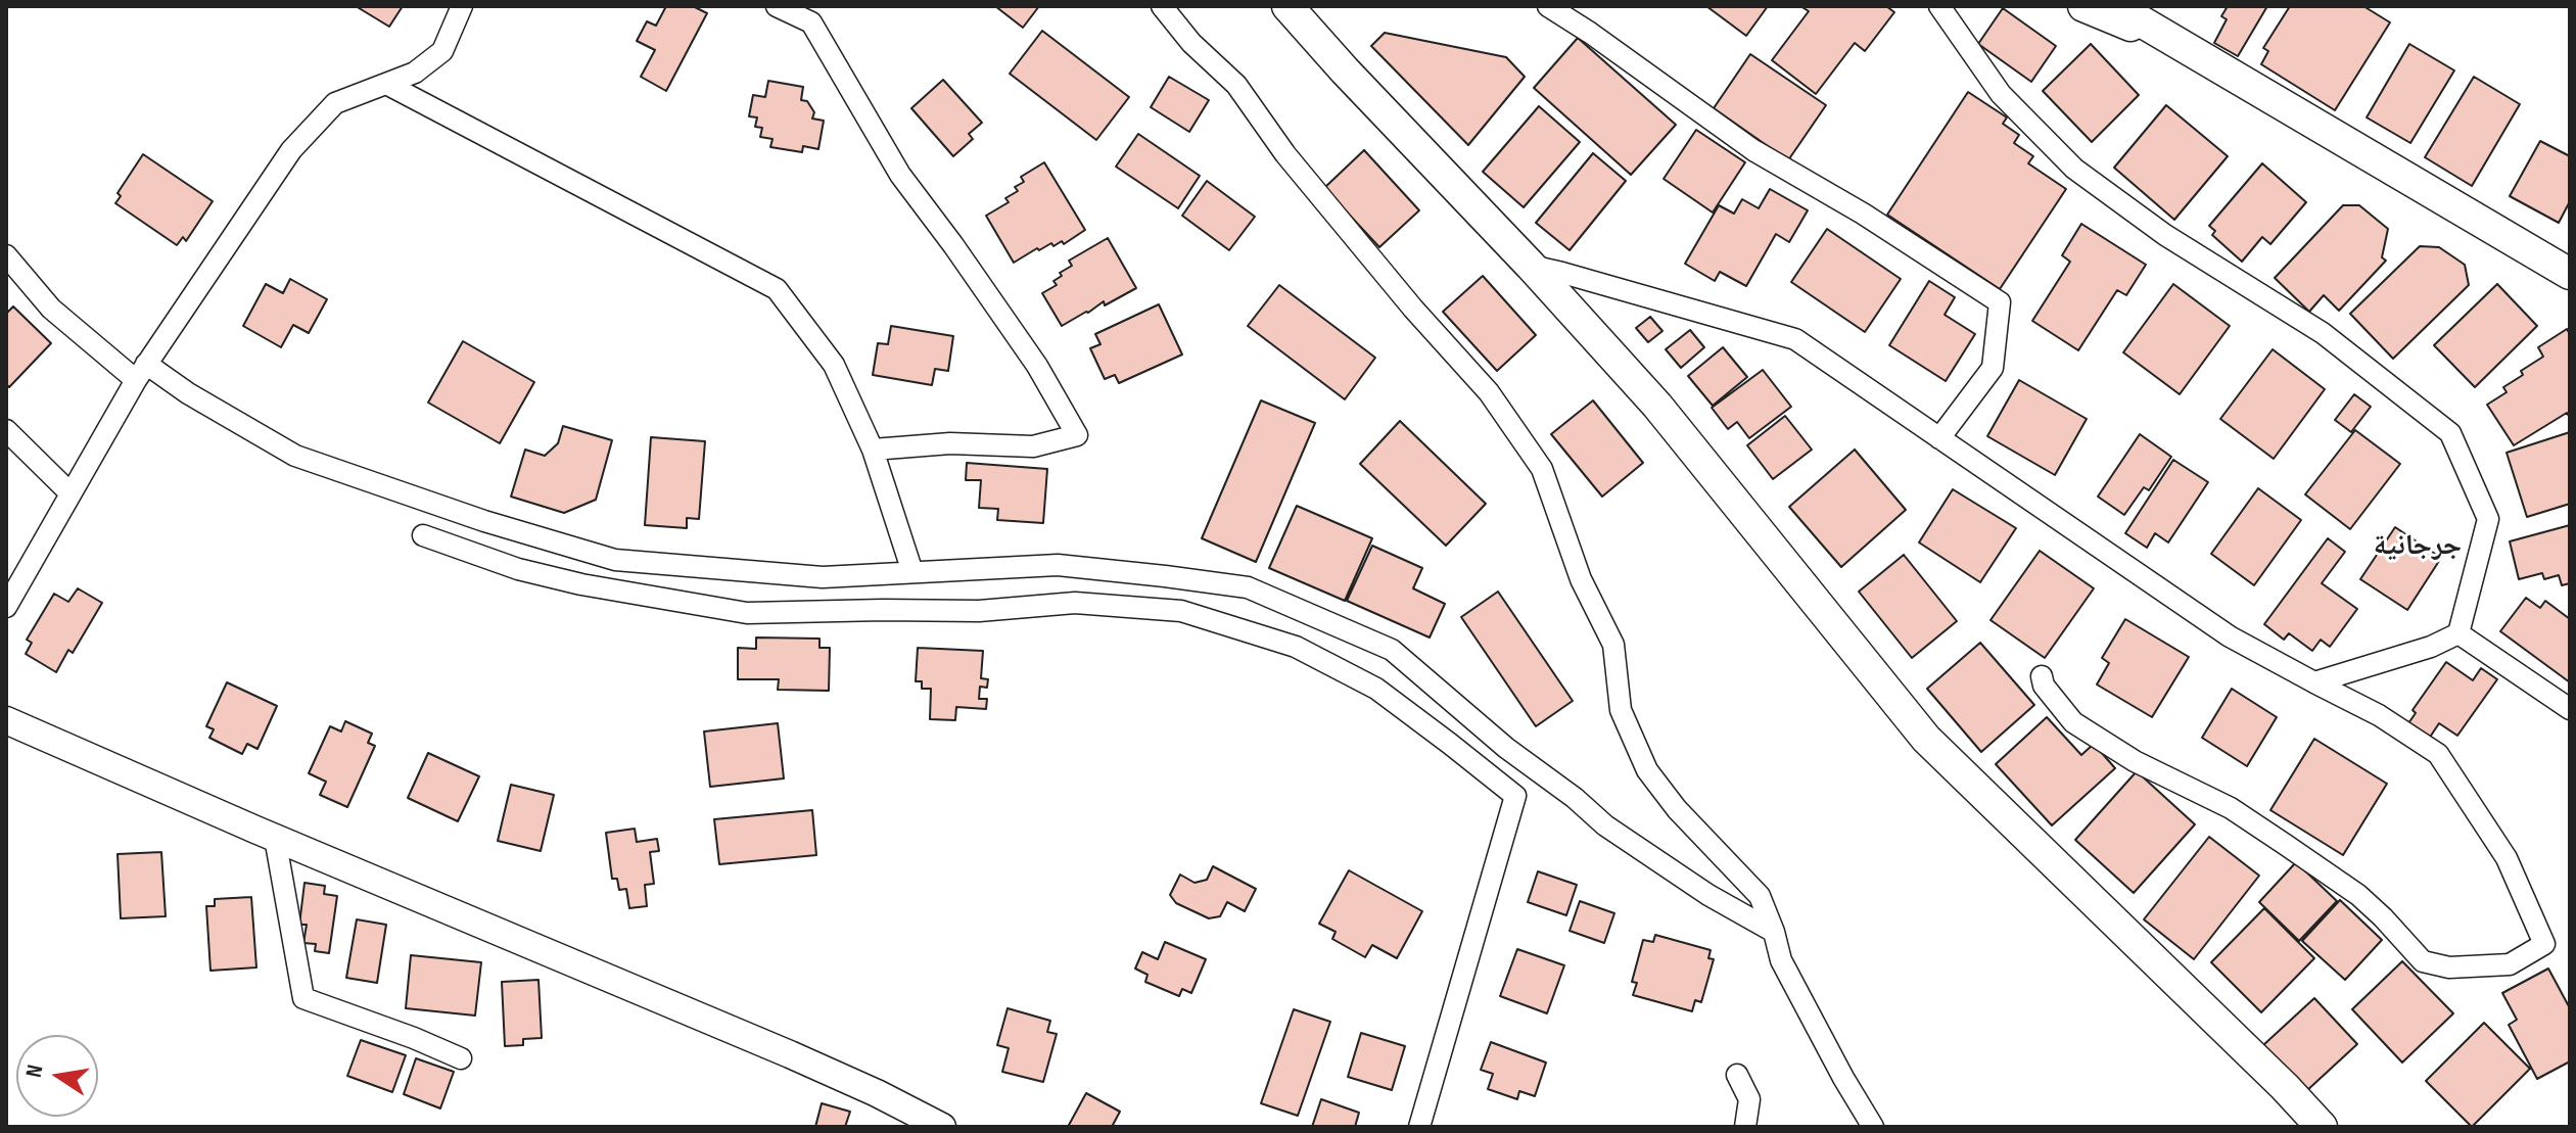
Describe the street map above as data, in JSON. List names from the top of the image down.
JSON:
{
  "districts": ["جرجانية"],
  "north": "left"
}
